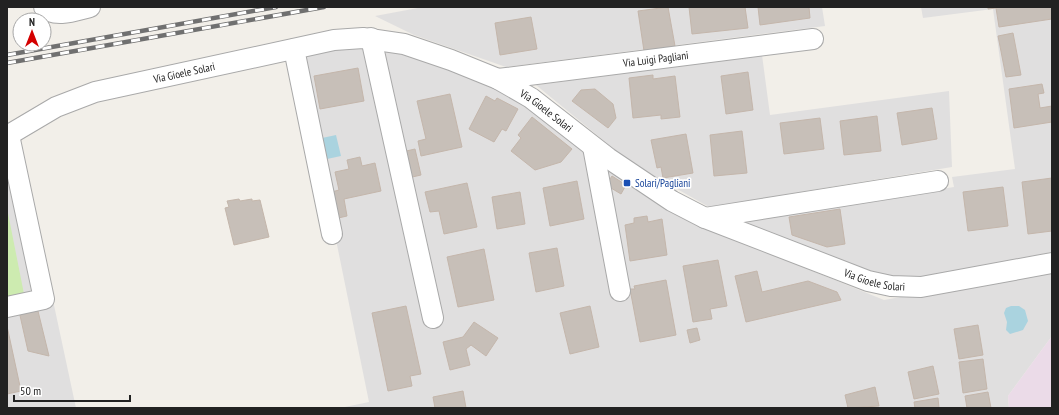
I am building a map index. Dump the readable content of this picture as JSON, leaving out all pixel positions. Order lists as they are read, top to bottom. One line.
{"streets":{"street":["Via Luigi Pagliani","Via Gioele Solari"]},"crossings":[["Via Luigi Pagliani","Via Gioele Solari"]],"places":{"transit":["Solari/Pagliani"]},"scale_bar":"50 m","north":"top"}
